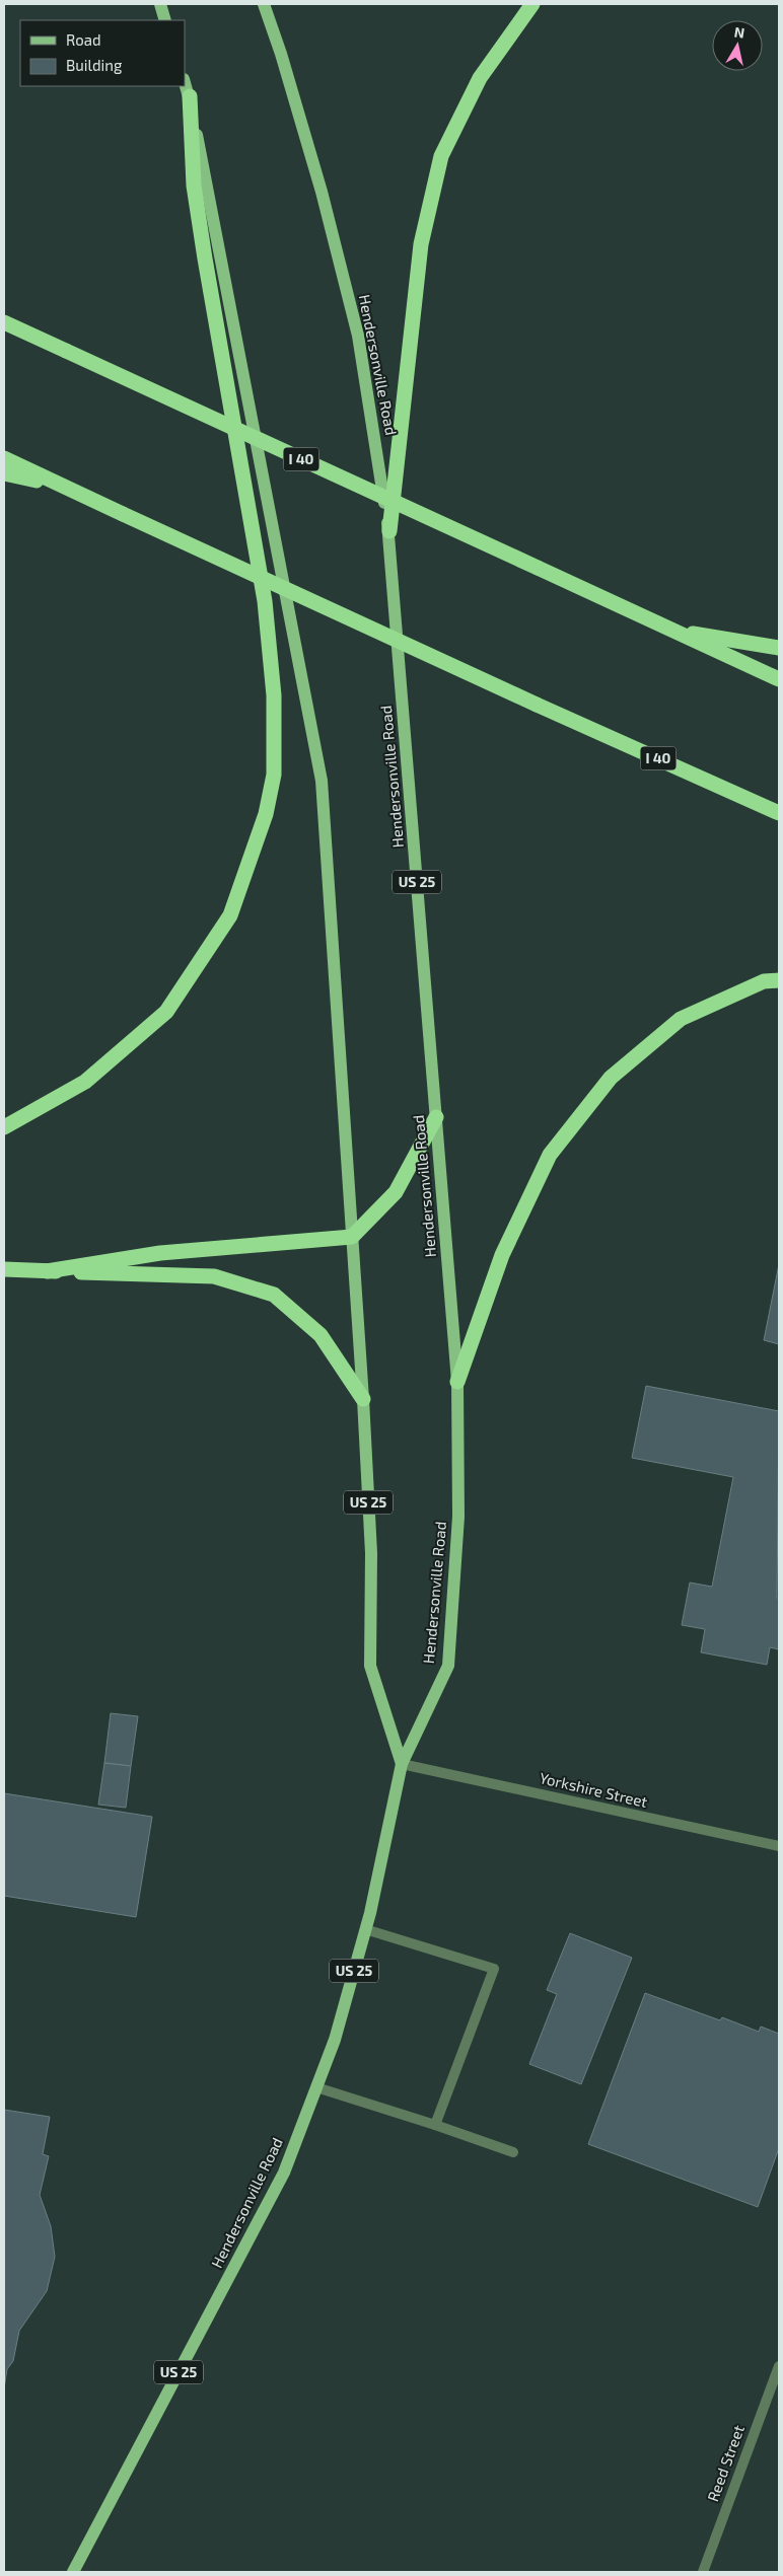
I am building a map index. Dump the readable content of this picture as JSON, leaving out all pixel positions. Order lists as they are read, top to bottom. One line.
{"streets":{"highway":["I 40"],"main road":["Hendersonville Road","US 25"],"street":["Yorkshire Street","Reed Street"]},"crossings":[["Hendersonville Road","US 25"],["Hendersonville Road","Yorkshire Street"],["US 25","Yorkshire Street"]],"legend":["Road","Building"],"north":"top"}
